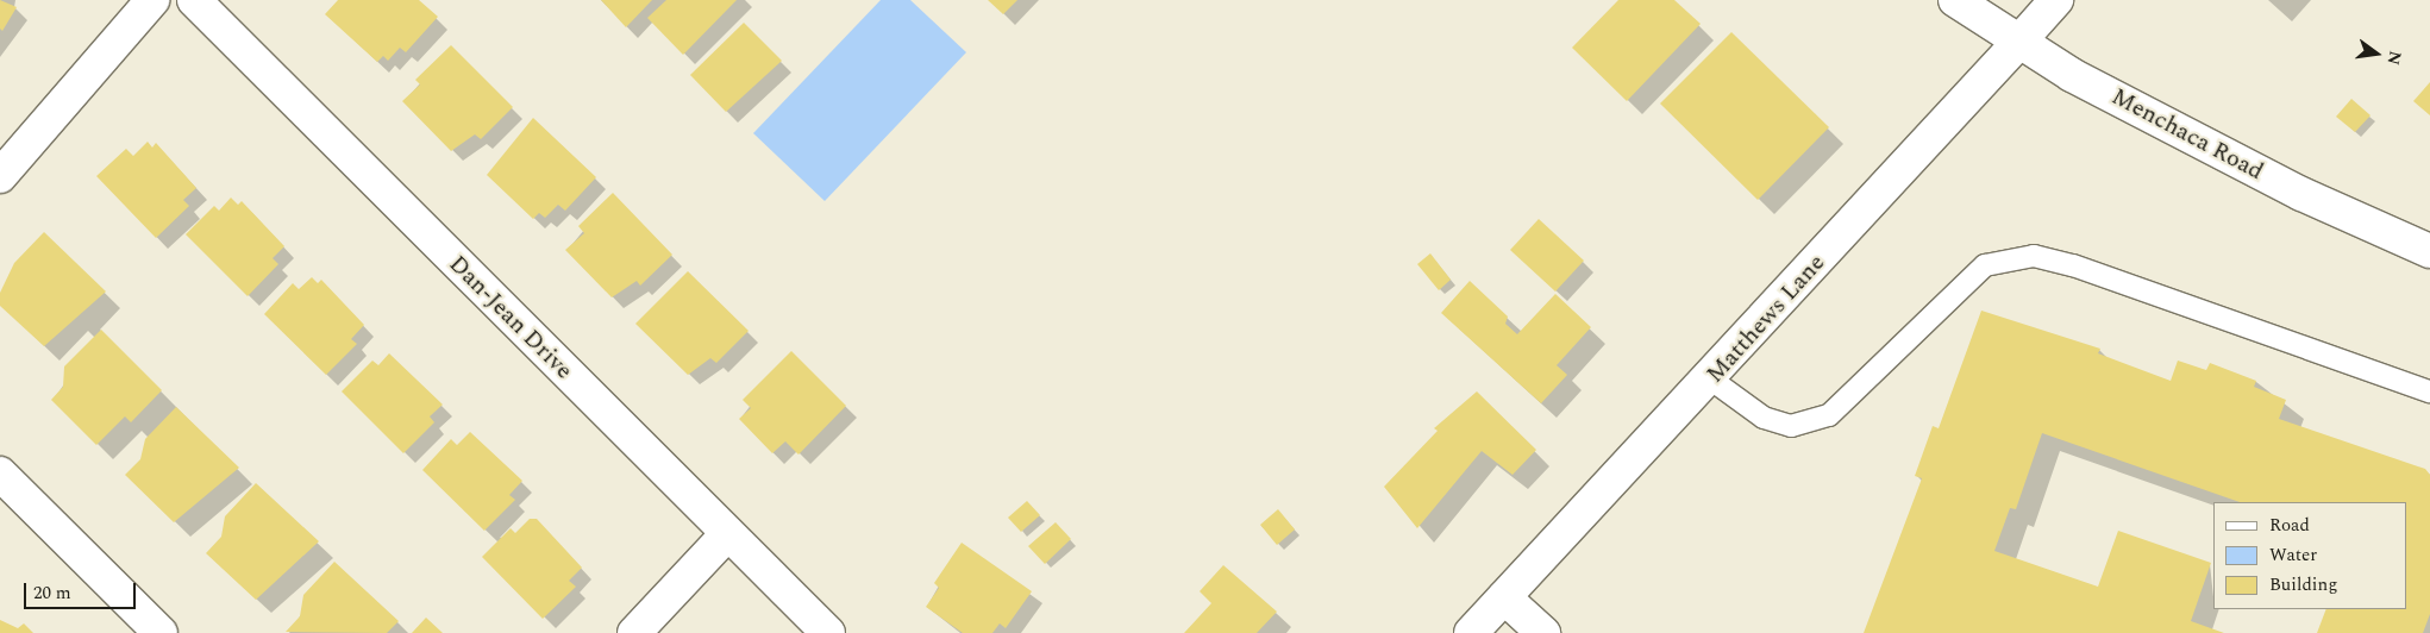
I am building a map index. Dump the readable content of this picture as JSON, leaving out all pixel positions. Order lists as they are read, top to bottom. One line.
{"streets":{"street":["Menchaca Road","Dan-Jean Drive","Matthews Lane"]},"crossings":[["Menchaca Road","Matthews Lane"]],"legend":["Road","Water","Building"],"scale_bar":"20 m","north":"right"}
